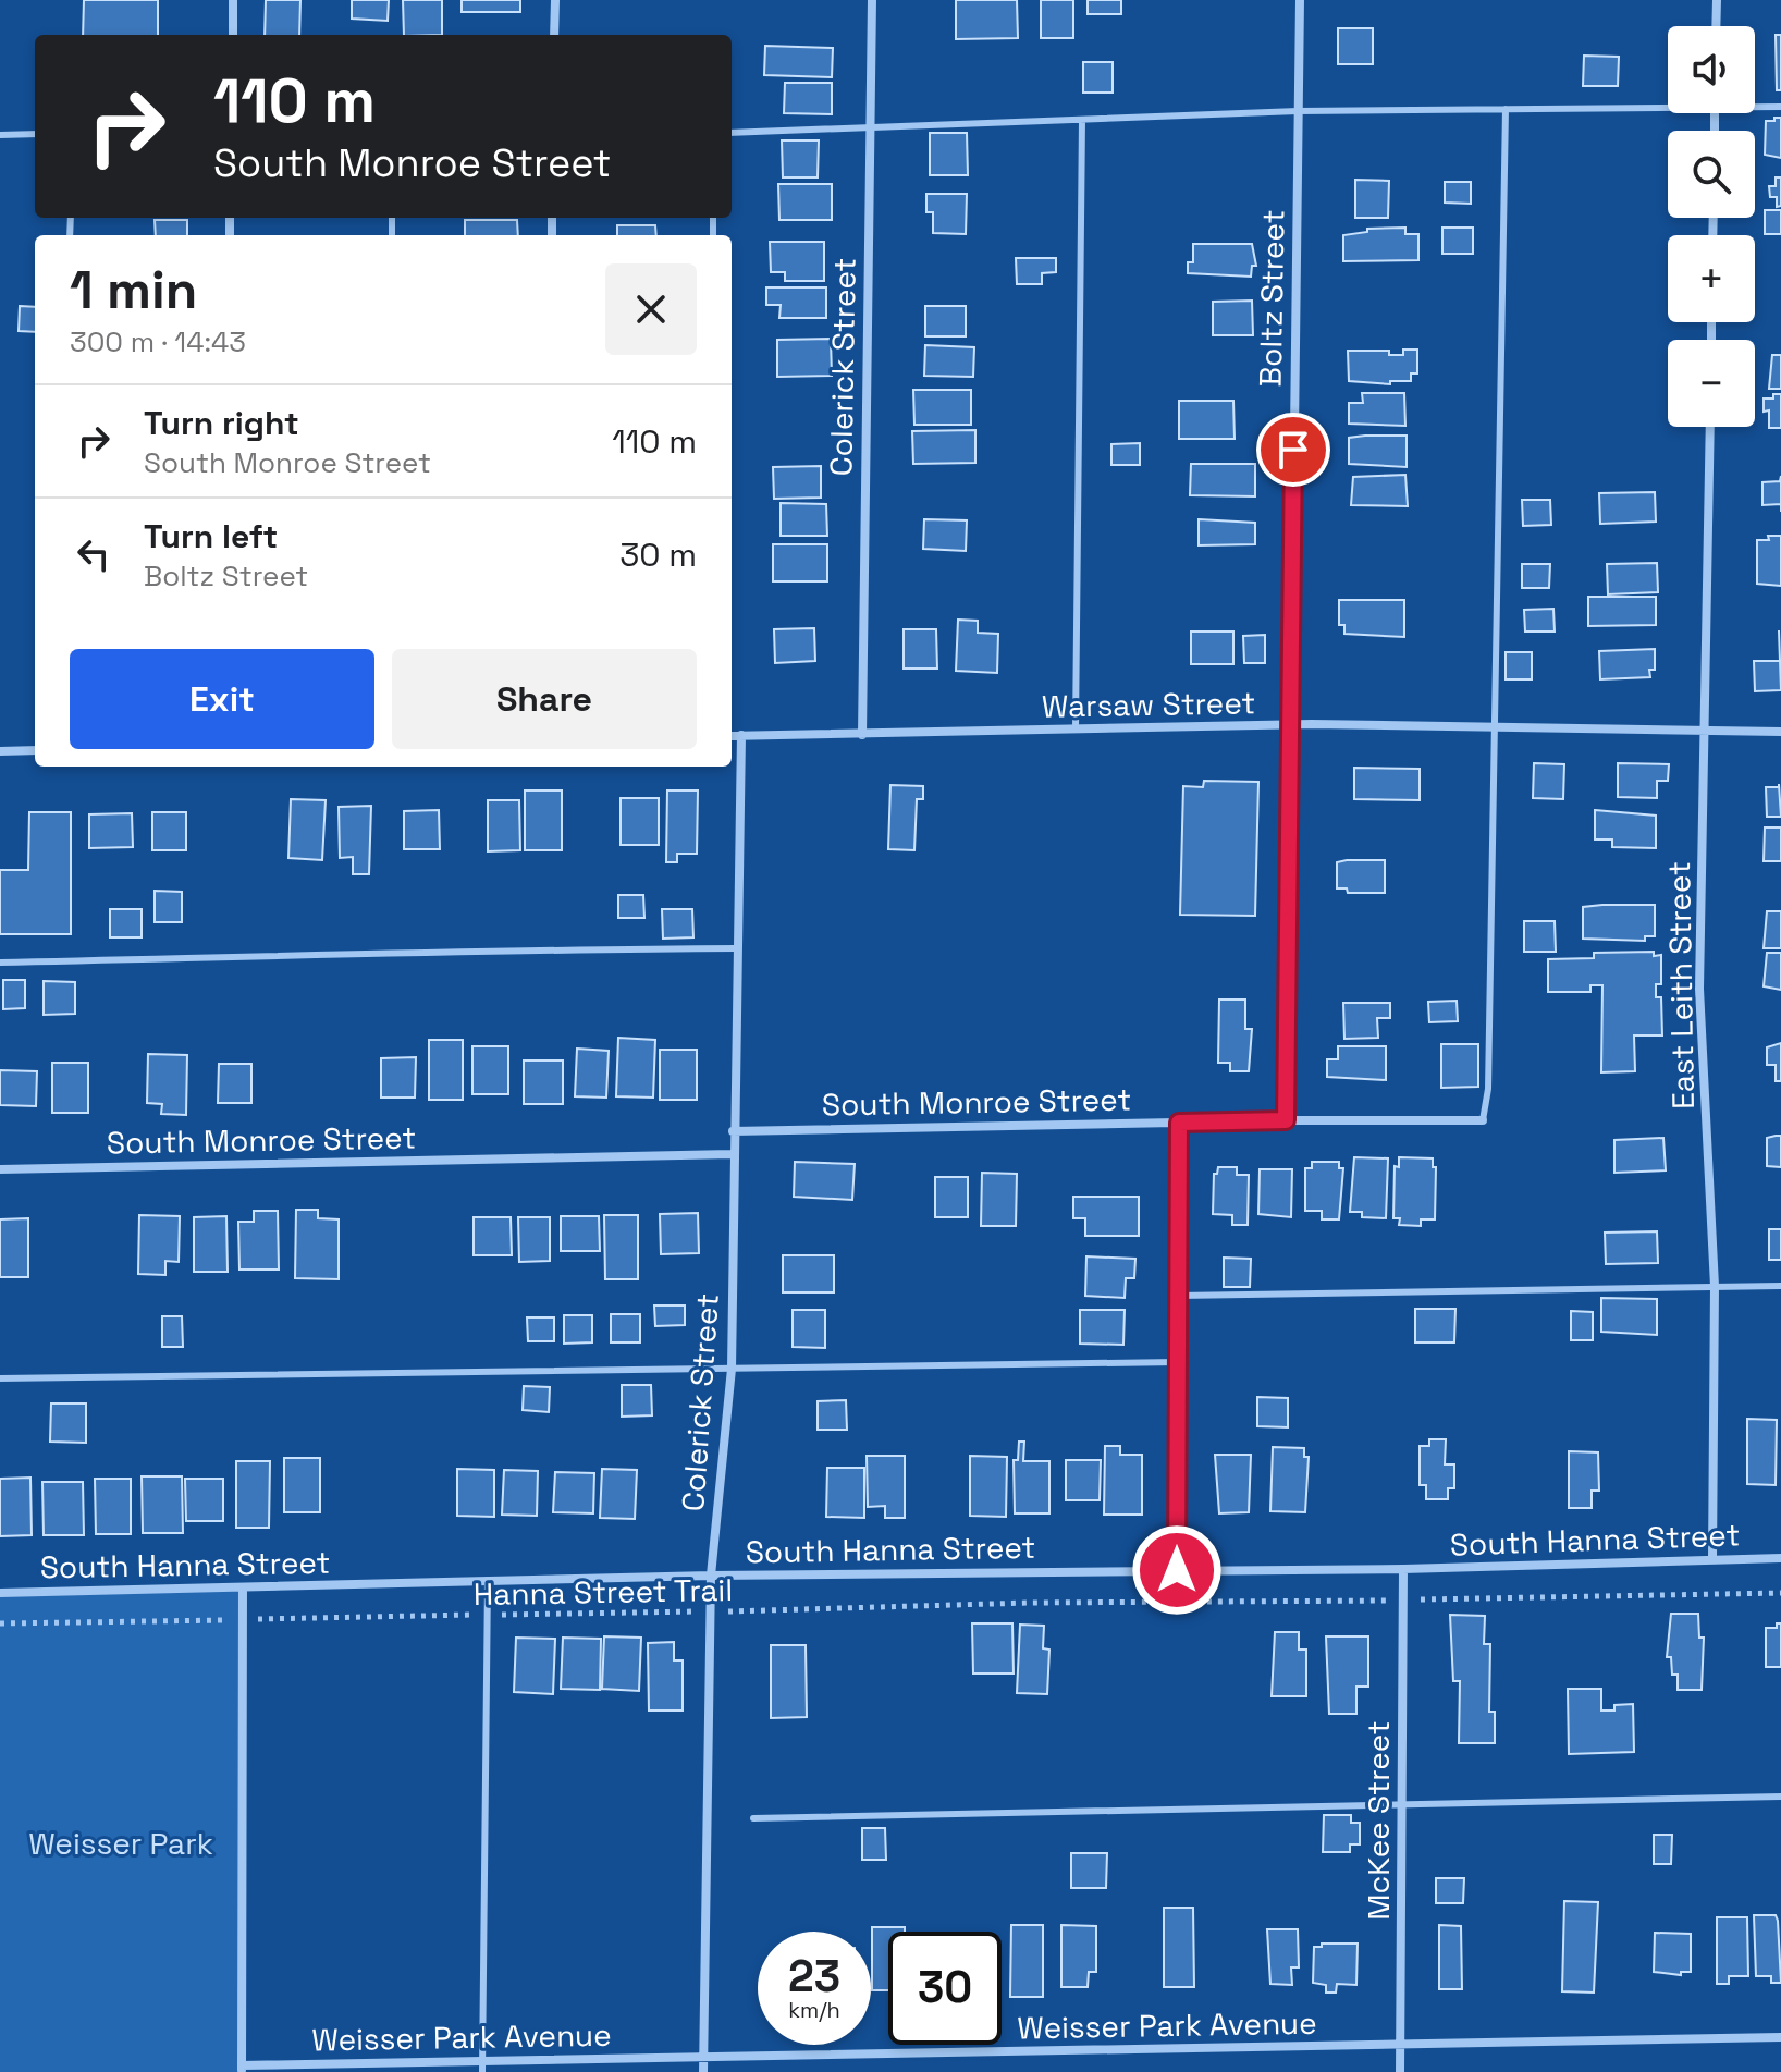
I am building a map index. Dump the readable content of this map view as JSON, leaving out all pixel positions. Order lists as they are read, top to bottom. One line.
{"streets":{"street":["Boltz Street","Colerick Street","Warsaw Street","East Leith Street","South Monroe Street","South Hanna Street","McKee Street","Weisser Park Avenue"],"path":["Hanna Street Trail"]},"crossings":[["Boltz Street","Warsaw Street"],["Boltz Street","South Monroe Street"],["Colerick Street","Warsaw Street"],["Colerick Street","South Monroe Street"],["Colerick Street","South Hanna Street"],["Colerick Street","Hanna Street Trail"],["Colerick Street","Weisser Park Avenue"],["Warsaw Street","East Leith Street"],["East Leith Street","South Hanna Street"],["South Hanna Street","McKee Street"],["Hanna Street Trail","McKee Street"],["McKee Street","Weisser Park Avenue"]],"parks":["Weisser Park"],"page":{"map_buttons":["+","−"],"turn":["110 m","South Monroe Street"],"heading":["1 min","300 m · 14:43"],"list":[{"name":"Turn right","note":"South Monroe Street","value":"110 m"},{"name":"Turn left","note":"Boltz Street","value":"30 m"}],"buttons":["Exit","Share"],"speed":"23 km/h","limit":"30"}}
